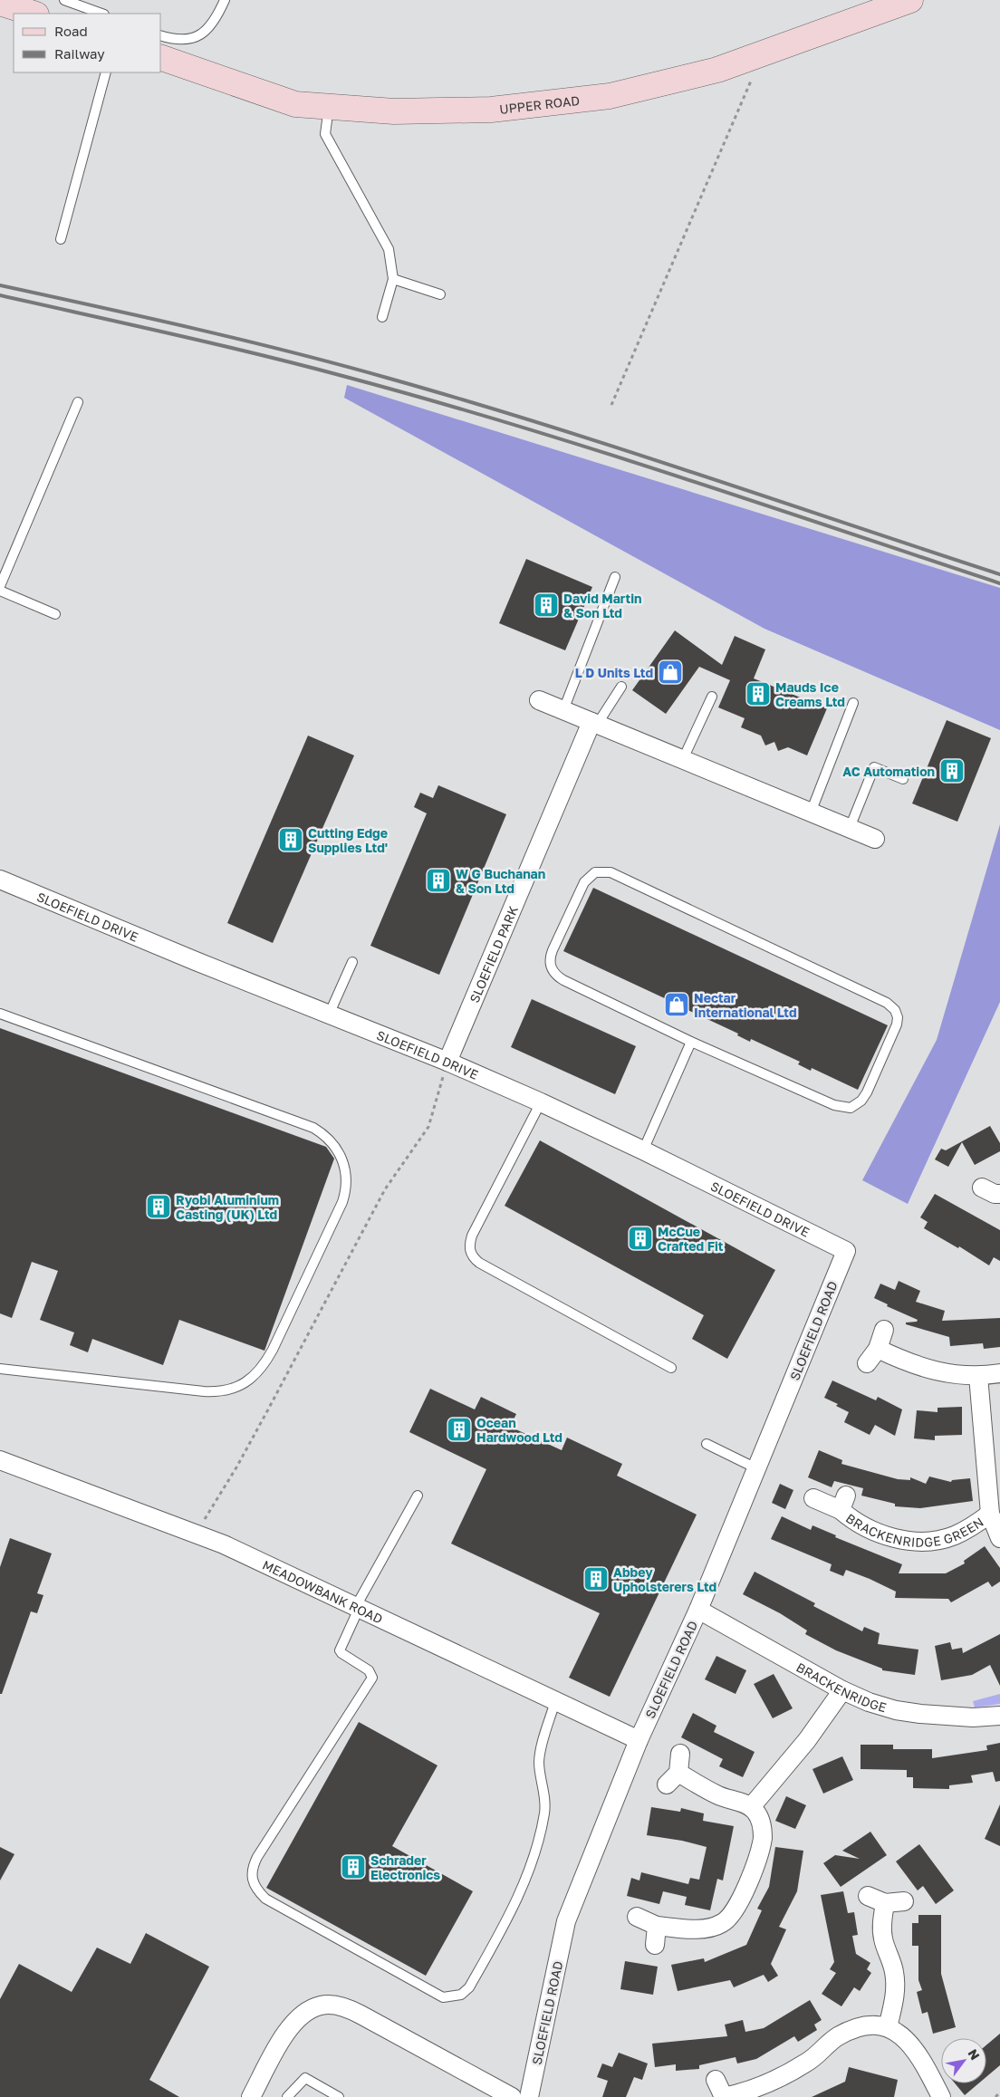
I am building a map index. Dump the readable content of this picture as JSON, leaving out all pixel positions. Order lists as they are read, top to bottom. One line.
{"streets":{"main road":["UPPER ROAD"],"street":["SLOEFIELD DRIVE","SLOEFIELD PARK","SLOEFIELD ROAD","BRACKENRIDGE GREEN","MEADOWBANK ROAD","BRACKENRIDGE"]},"crossings":[["SLOEFIELD DRIVE","SLOEFIELD PARK"],["SLOEFIELD DRIVE","SLOEFIELD ROAD"],["SLOEFIELD ROAD","MEADOWBANK ROAD"],["SLOEFIELD ROAD","BRACKENRIDGE"]],"places":{"building":["David Martin & Son Ltd","Mauds Ice Creams Ltd","AC Automation","Cutting Edge Supplies Ltd'","W G Buchanan & Son Ltd","Ryobi Aluminium Casting (UK) Ltd","McCue Crafted Fit","Ocean Hardwood Ltd","Abbey Upholsterers Ltd","Schrader Electronics"],"shop":["L D Units Ltd","Nectar International Ltd"]},"legend":["Road","Railway"],"north":"top right"}
